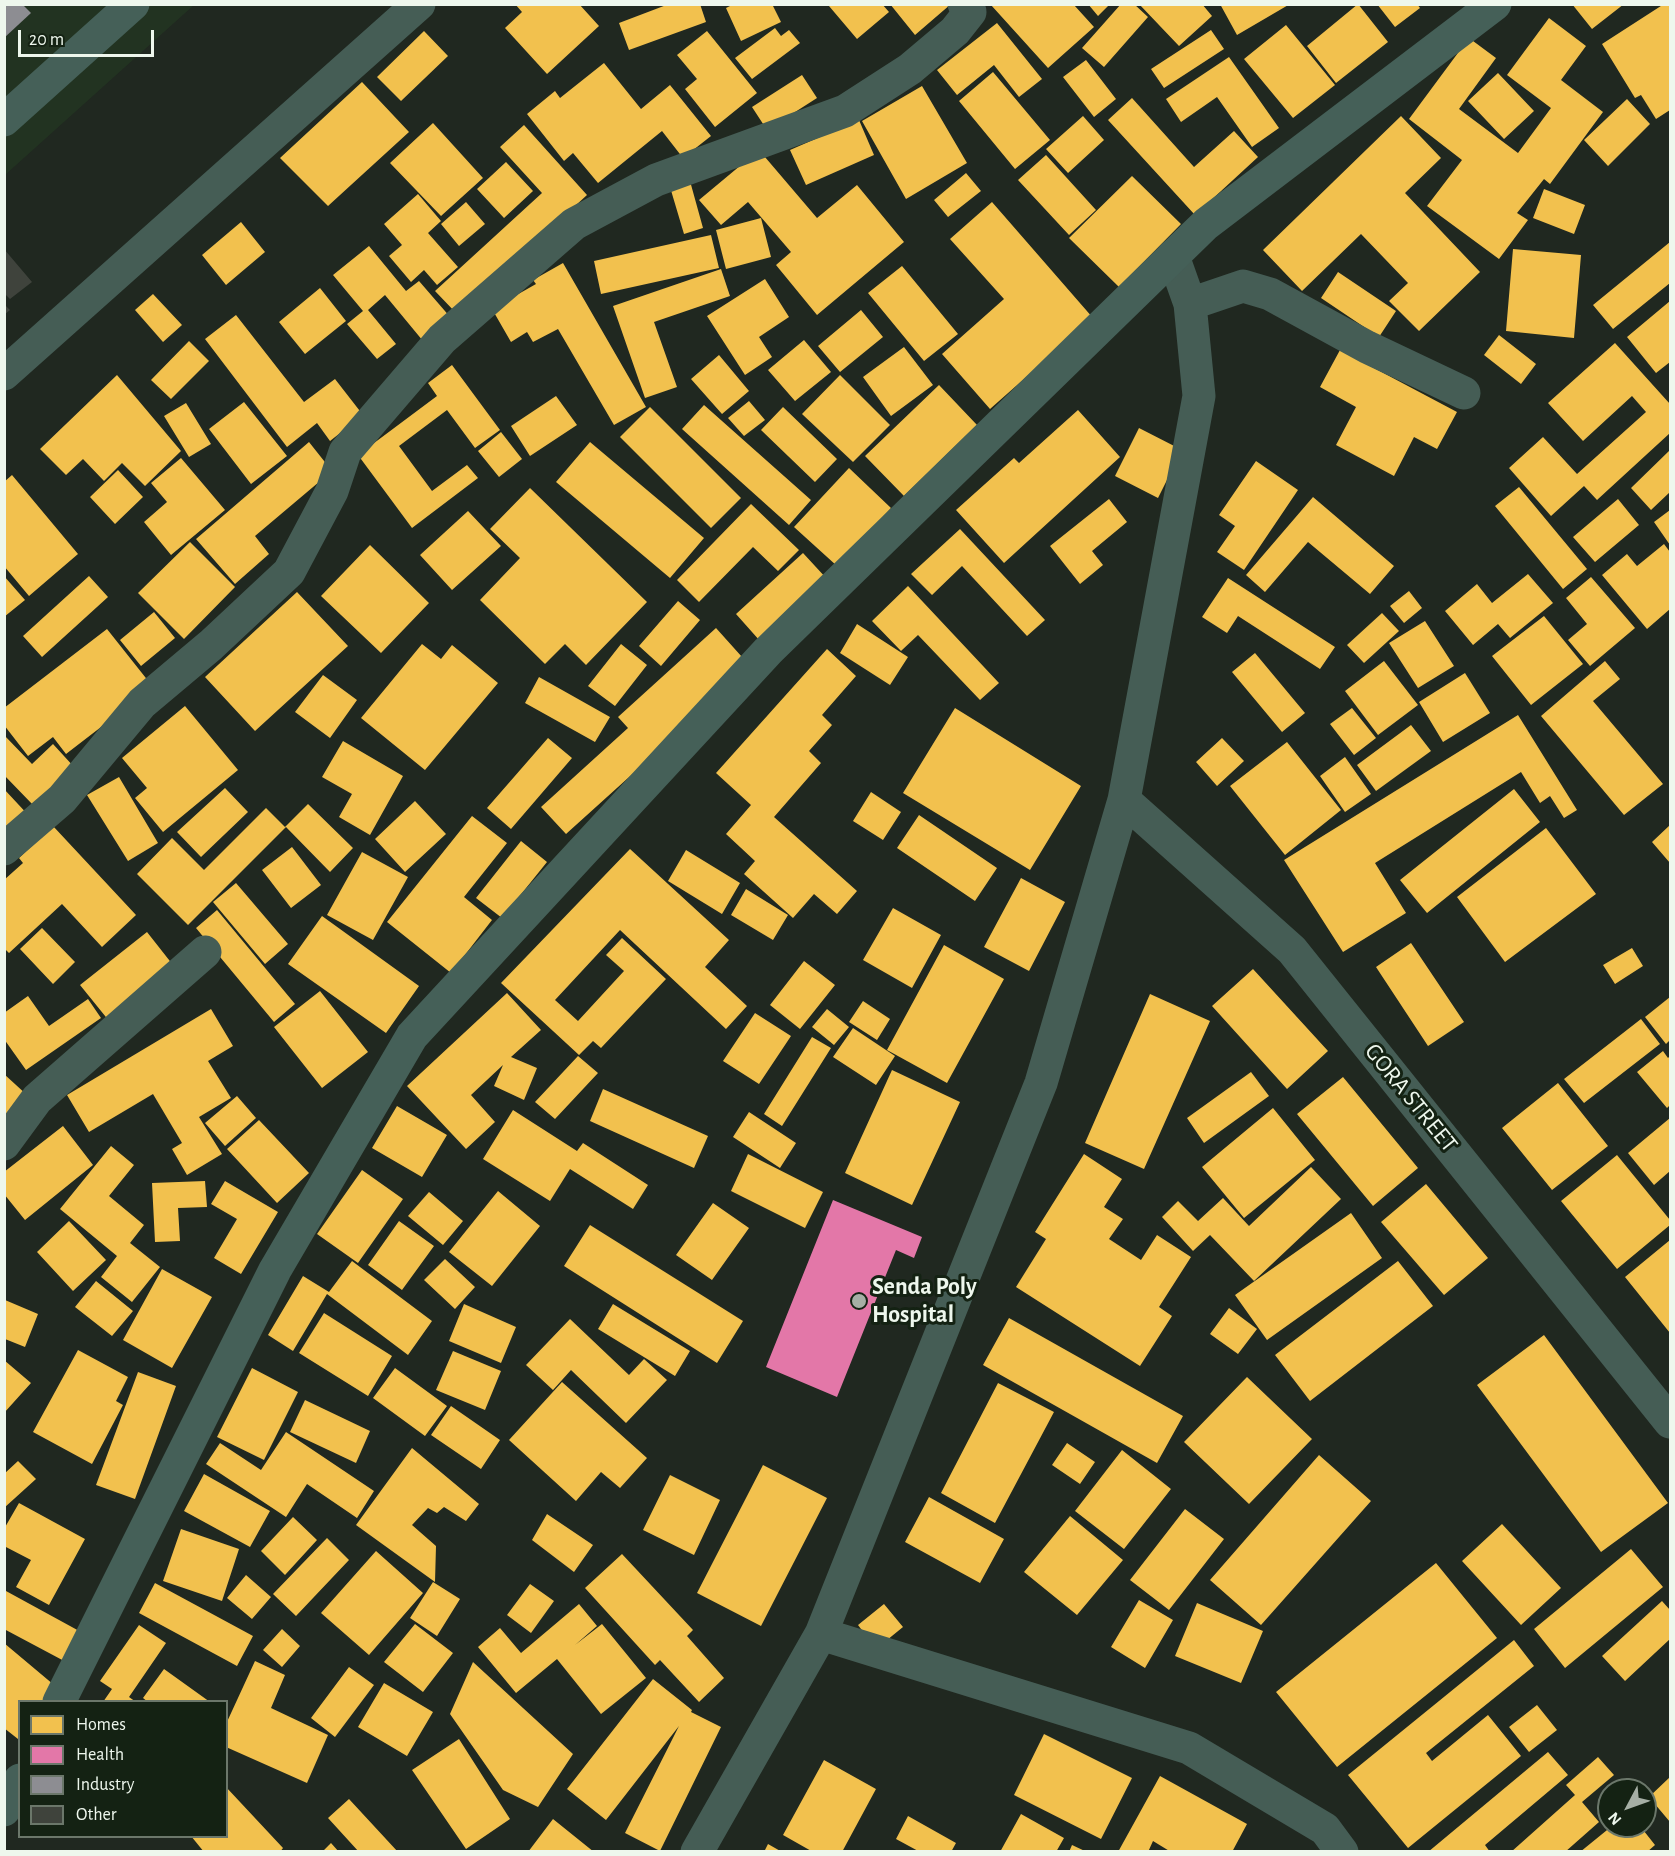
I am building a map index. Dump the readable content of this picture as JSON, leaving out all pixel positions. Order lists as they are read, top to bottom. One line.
{"streets":{"street":["GORA STREET"]},"places":["Senda Poly Hospital"],"legend":["Homes","Health","Industry","Other"],"scale_bar":"20 m","north":"bottom left"}
